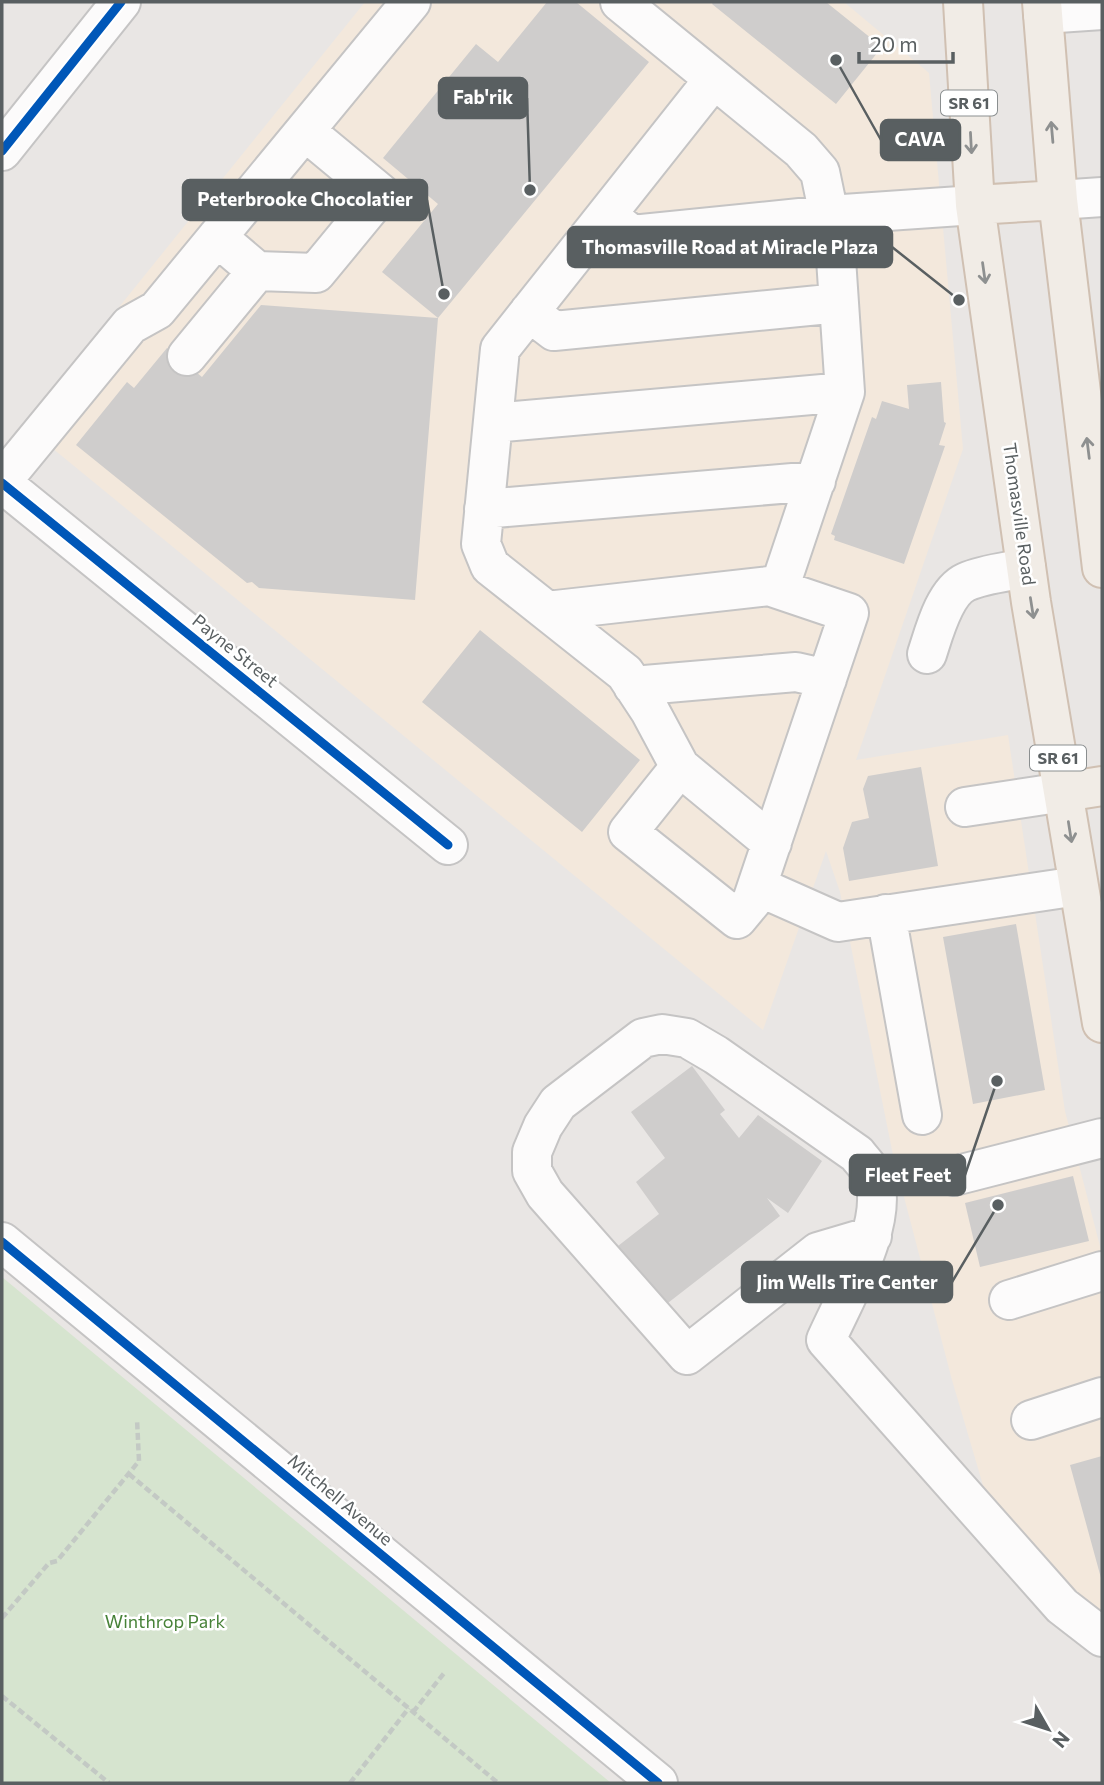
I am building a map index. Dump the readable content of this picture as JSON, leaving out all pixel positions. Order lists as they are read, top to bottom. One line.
{"streets":{"main road":["SR 61","Thomasville Road"],"street":["Payne Street","Mitchell Avenue"]},"parks":["Winthrop Park"],"places":["CAVA","Fab'rik","Peterbrooke Chocolatier","Thomasville Road at Miracle Plaza","Fleet Feet","Jim Wells Tire Center"],"scale_bar":"20 m","north":"bottom right"}
